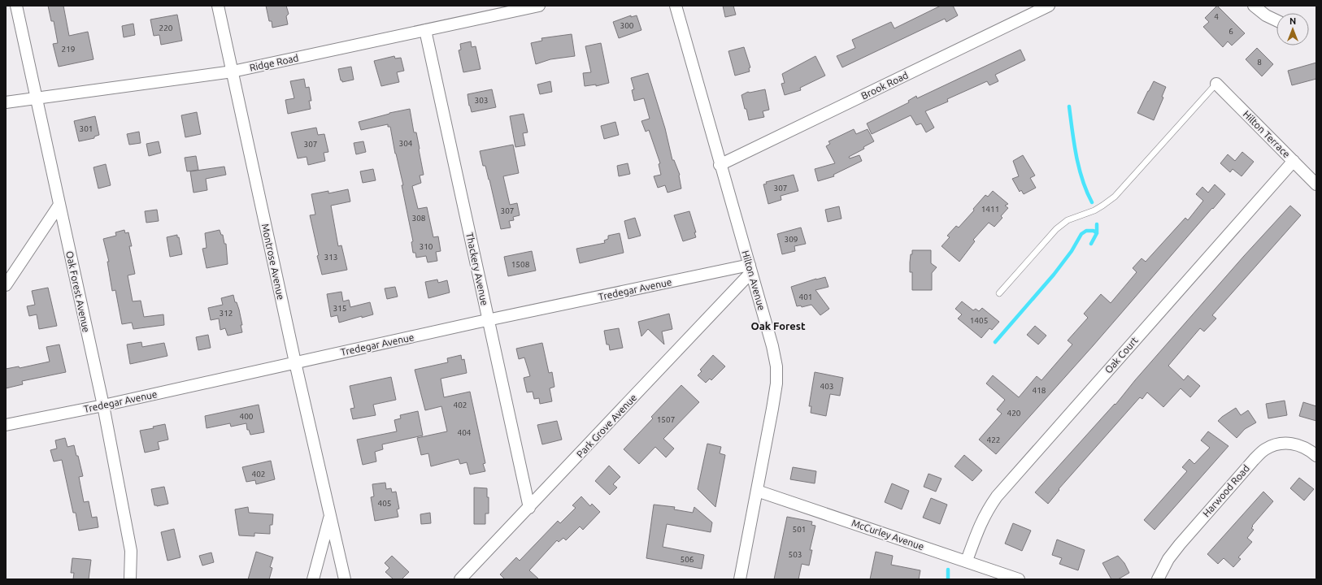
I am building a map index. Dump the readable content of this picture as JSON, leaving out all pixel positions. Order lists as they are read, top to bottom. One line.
{"streets":{"street":["Ridge Road","Brook Road","Hilton Terrace","Montrose Avenue","Thackery Avenue","Hilton Avenue","Tredegar Avenue","Oak Forest Avenue","Oak Court","Park Grove Avenue","Harwood Road","McCurley Avenue"]},"crossings":[["Ridge Road","Montrose Avenue"],["Ridge Road","Thackery Avenue"],["Ridge Road","Oak Forest Avenue"],["Brook Road","Hilton Avenue"],["Hilton Terrace","Oak Court"],["Montrose Avenue","Tredegar Avenue"],["Thackery Avenue","Tredegar Avenue"],["Thackery Avenue","Park Grove Avenue"],["Hilton Avenue","Tredegar Avenue"],["Hilton Avenue","Park Grove Avenue"],["Hilton Avenue","McCurley Avenue"],["Tredegar Avenue","Oak Forest Avenue"],["Tredegar Avenue","Park Grove Avenue"],["Oak Court","McCurley Avenue"]],"districts":["Oak Forest"],"house_numbers":["4","300","220","6","219","8","303","301","304","307","307","1411","307","308","309","310","313","1508","401","315","312","1405","403","418","402","420","400","1507","404","422","402","405","501","503","506"],"north":"top"}
